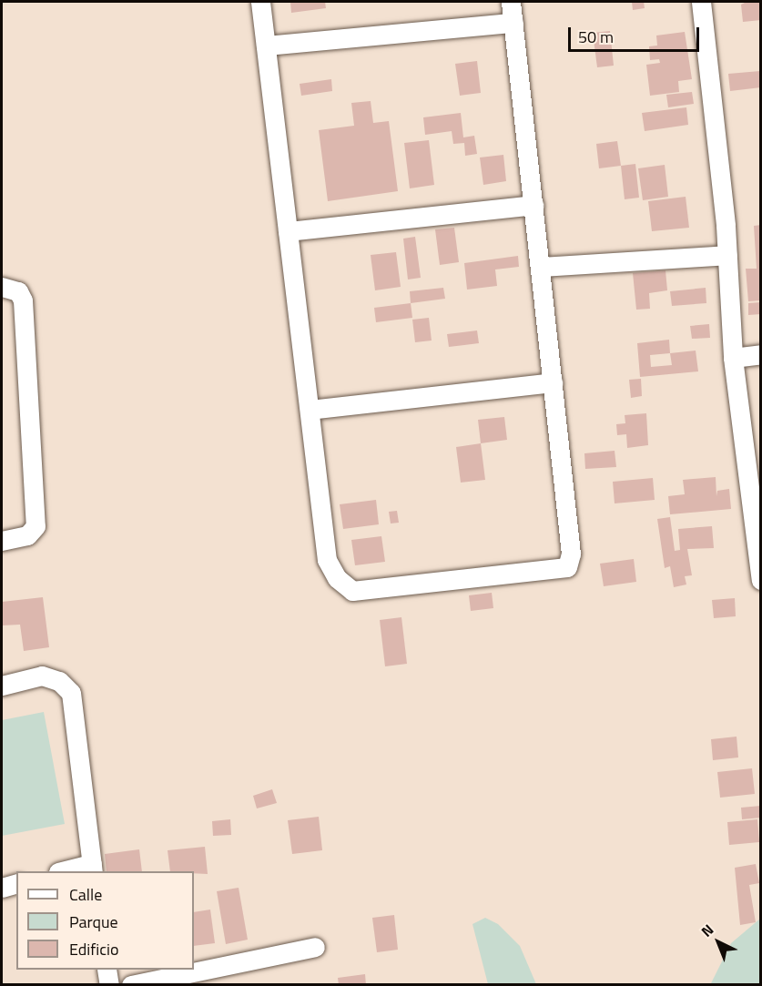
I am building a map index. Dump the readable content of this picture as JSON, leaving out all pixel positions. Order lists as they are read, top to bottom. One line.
{"legend":["Calle","Parque","Edificio"],"scale_bar":"50 m","north":"top left"}
